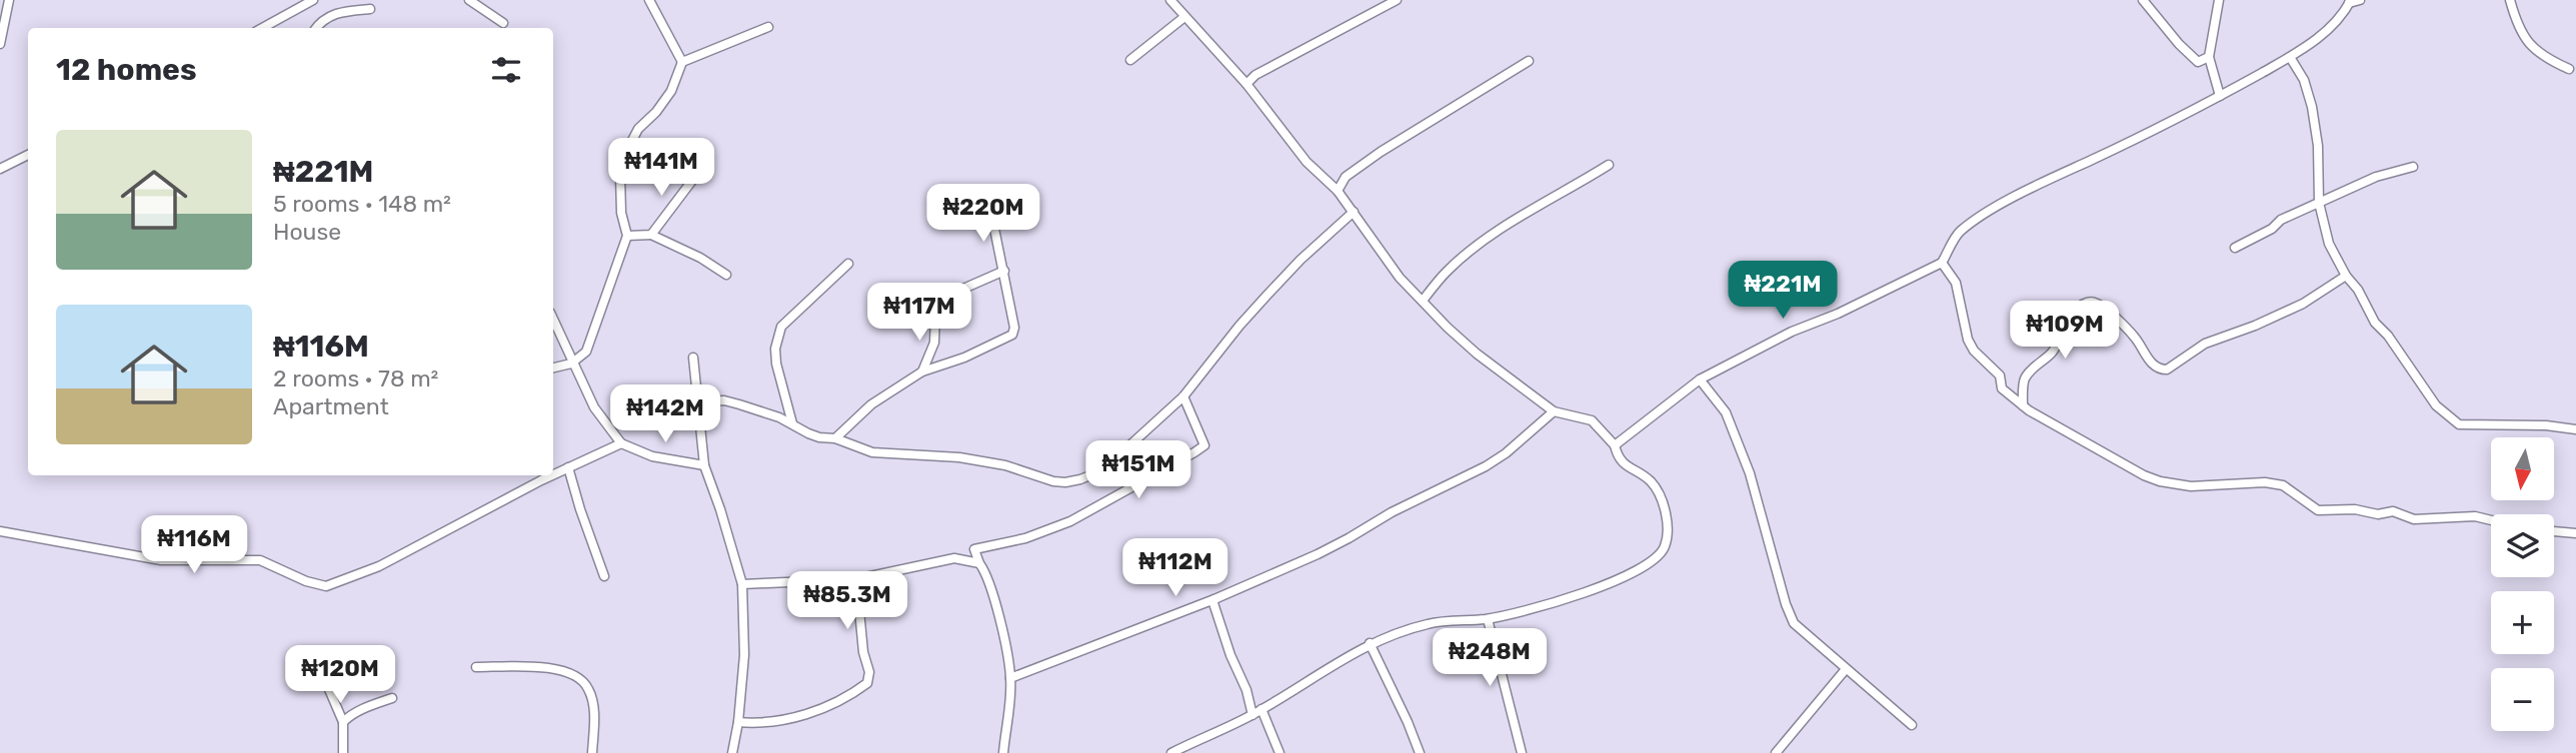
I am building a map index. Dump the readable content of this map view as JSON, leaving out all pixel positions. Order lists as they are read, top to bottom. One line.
{"north":"bottom","page":{"heading":"12 homes","list":[{"name":"₦221M","note":"5 rooms · 148 m² · House"},{"name":"₦116M","note":"2 rooms · 78 m² · Apartment"}],"price":["₦141M","₦220M","₦221M","₦117M","₦109M","₦142M","₦151M","₦116M","₦112M","₦85.3M","₦248M","₦120M"],"map_buttons":["+","−"]}}
